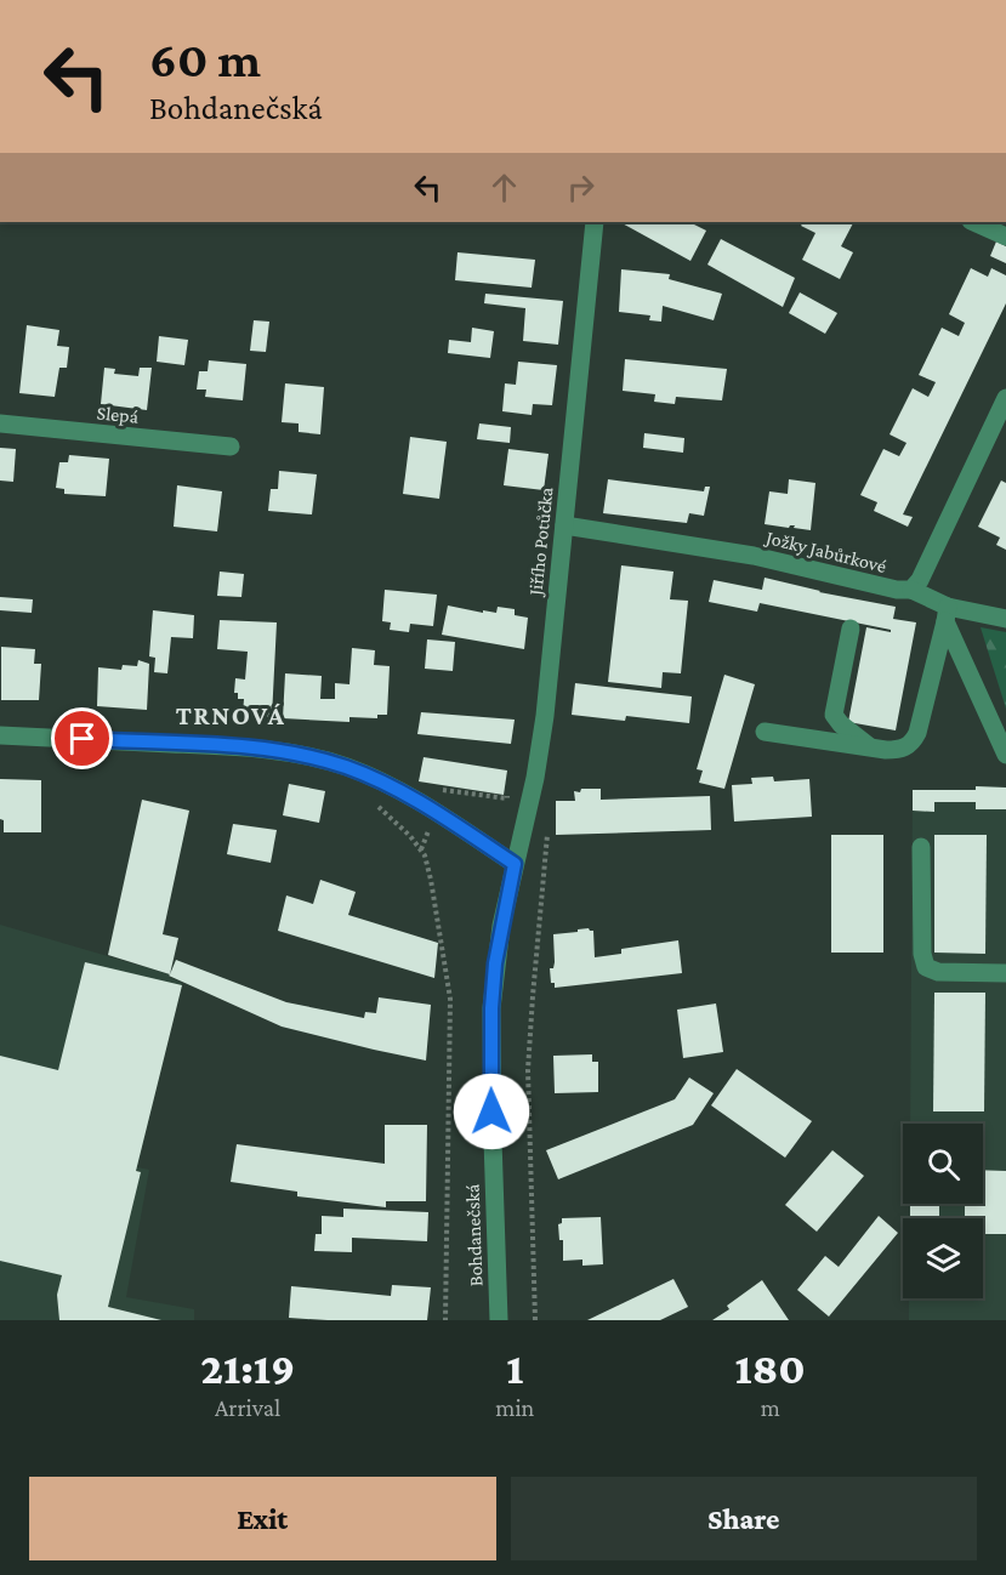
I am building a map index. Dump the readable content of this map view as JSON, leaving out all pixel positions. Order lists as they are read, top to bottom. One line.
{"streets":{"street":["Slepá","Jiřího Potůčka","Jožky Jabůrkové","Bohdanečská"]},"crossings":[["Jiřího Potůčka","Jožky Jabůrkové"],["Jiřího Potůčka","Bohdanečská"]],"districts":["TRNOVÁ"],"page":{"turn":["60 m","Bohdanečská"],"eta":["21:19","Arrival","1","min","180","m"],"buttons":["Exit","Share"]}}
